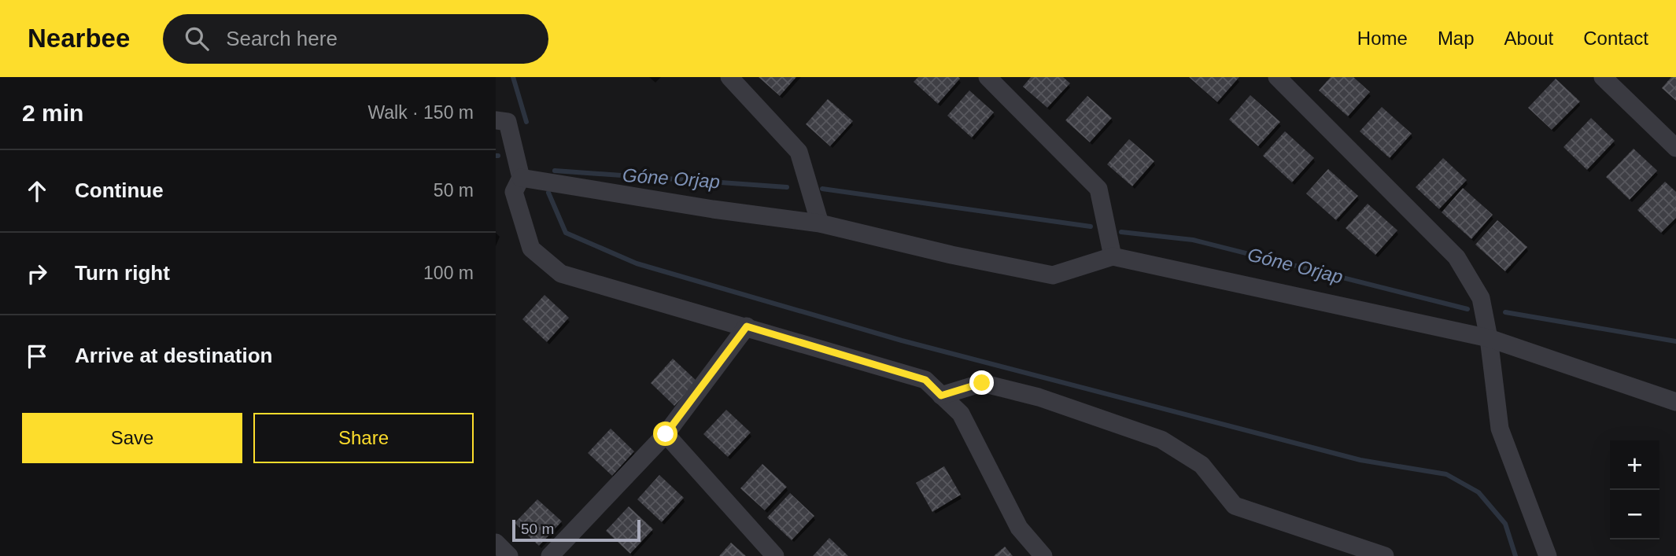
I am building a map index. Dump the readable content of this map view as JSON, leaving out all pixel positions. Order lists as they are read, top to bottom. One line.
{"water":["Góne Orjap"],"scale_bar":"50 m","page":{"header":"Nearbee","search":"Search here","nav":["Home","Map","About","Contact"],"heading":["2 min","Walk · 150 m"],"list":[["Continue","50 m"],["Turn right","100 m"],"Arrive at destination"],"buttons":["Save","Share"],"map_buttons":["+","−"],"scale":"50 m"}}
